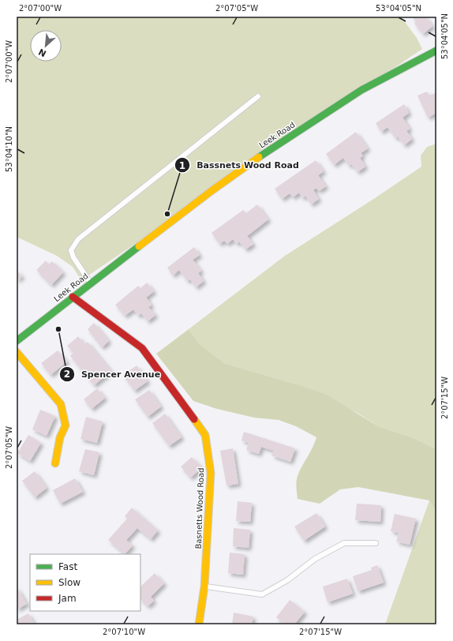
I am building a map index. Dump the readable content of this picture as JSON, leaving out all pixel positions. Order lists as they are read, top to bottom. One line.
{"streets":{"main road":["Leek Road","Basnetts Wood Road"]},"crossings":[["Leek Road","Basnetts Wood Road"]],"places":["Bassnets Wood Road","Spencer Avenue"],"legend":["Fast","Slow","Jam"],"north":"bottom left","coordinates":["2°07'00\"W","2°07'05\"W","53°04'05\"N","53°04'10\"N","2°07'15\"W","2°07'10\"W"]}
